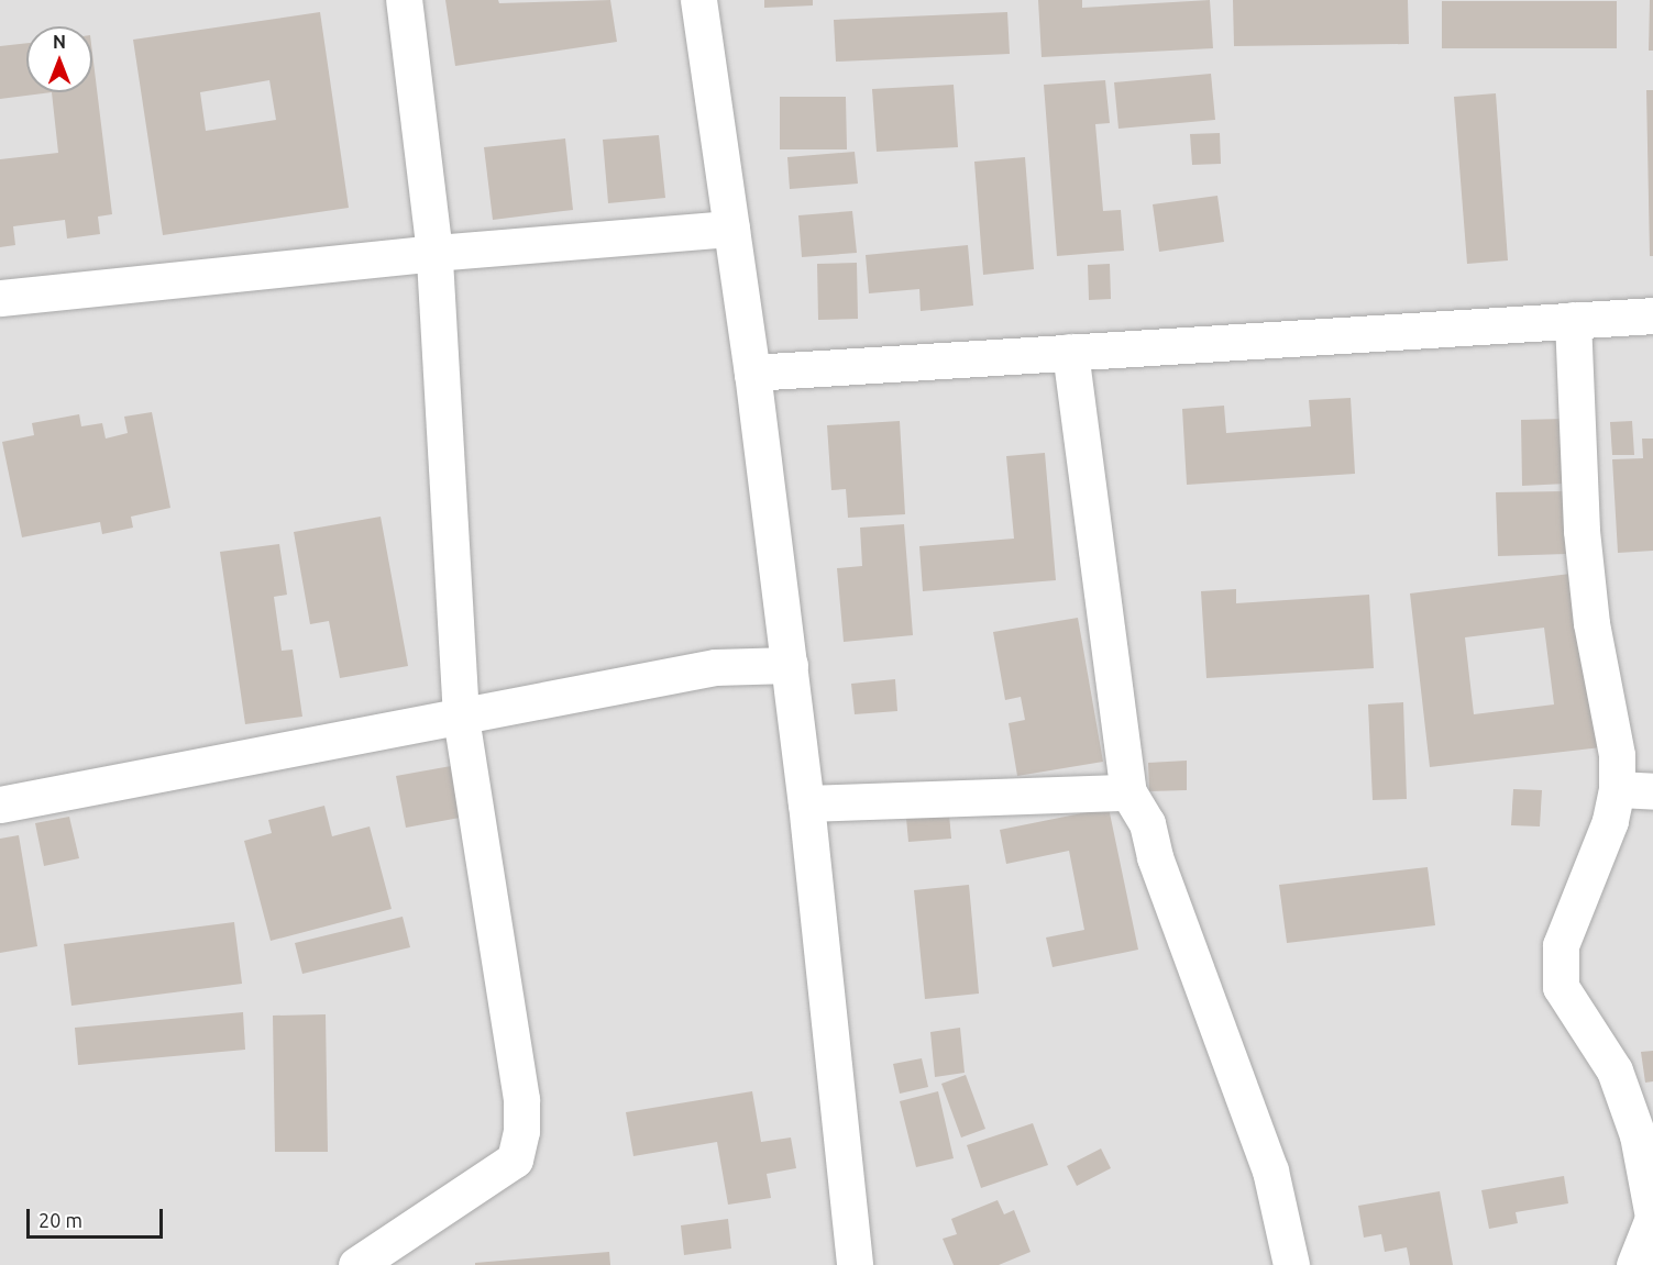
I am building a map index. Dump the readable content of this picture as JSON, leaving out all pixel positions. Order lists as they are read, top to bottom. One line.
{"scale_bar":"20 m","north":"top"}
